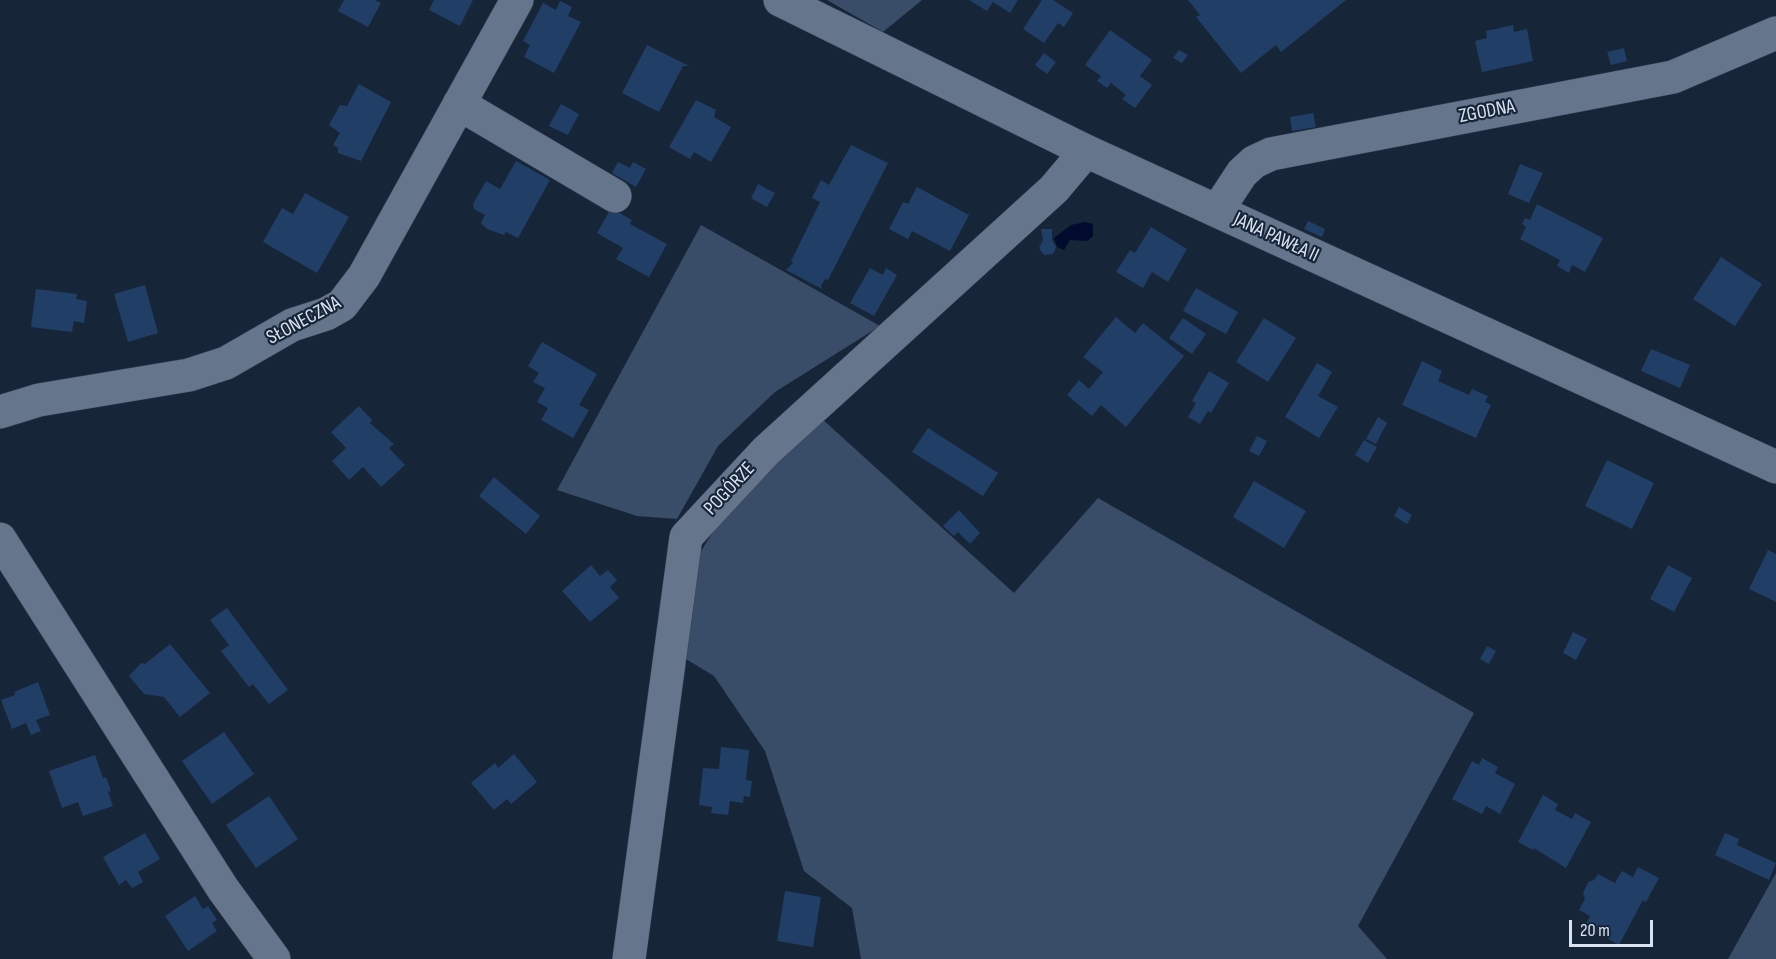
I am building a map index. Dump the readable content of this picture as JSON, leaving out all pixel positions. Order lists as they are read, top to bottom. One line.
{"streets":{"street":["ZGODNA","JANA PAWŁA II","SŁONECZNA","POGÓRZE"]},"crossings":[["ZGODNA","JANA PAWŁA II"],["JANA PAWŁA II","POGÓRZE"]],"scale_bar":"20 m"}
